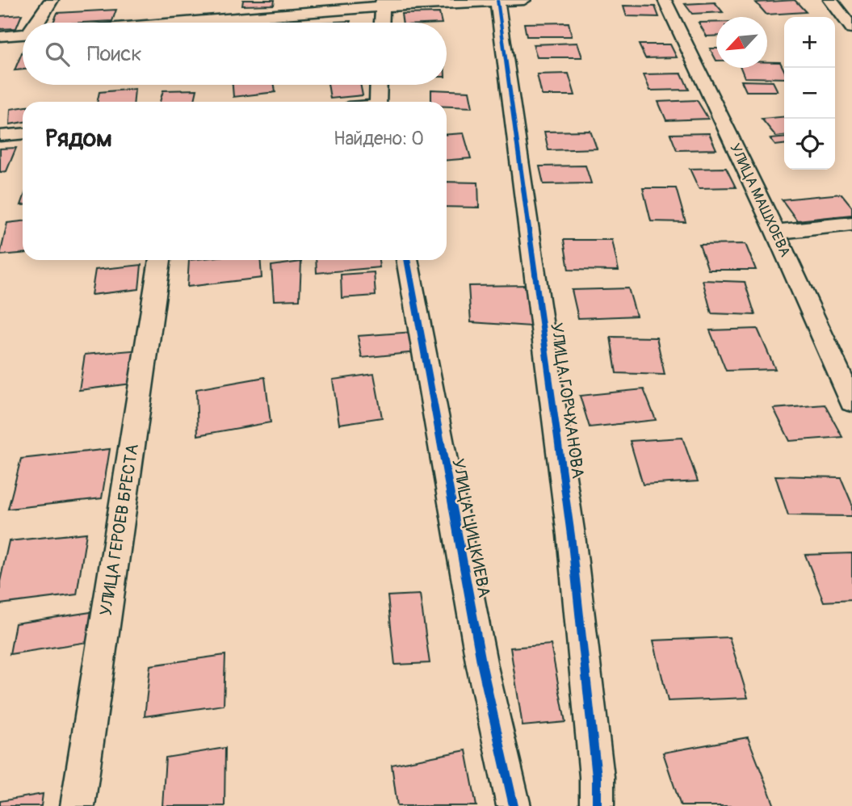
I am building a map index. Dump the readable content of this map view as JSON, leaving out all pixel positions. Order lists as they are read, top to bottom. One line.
{"streets":{"street":["УЛИЦА МАШХОЕВА","УЛИЦА ГОРЧХАНОВА","УЛИЦА ЦИЦКИЕВА","УЛИЦА ГЕРОЕВ БРЕСТА"]},"north":"bottom left","page":{"map_buttons":["+","−"],"search":"Поиск","heading":["Рядом","Найдено: 0"]}}
